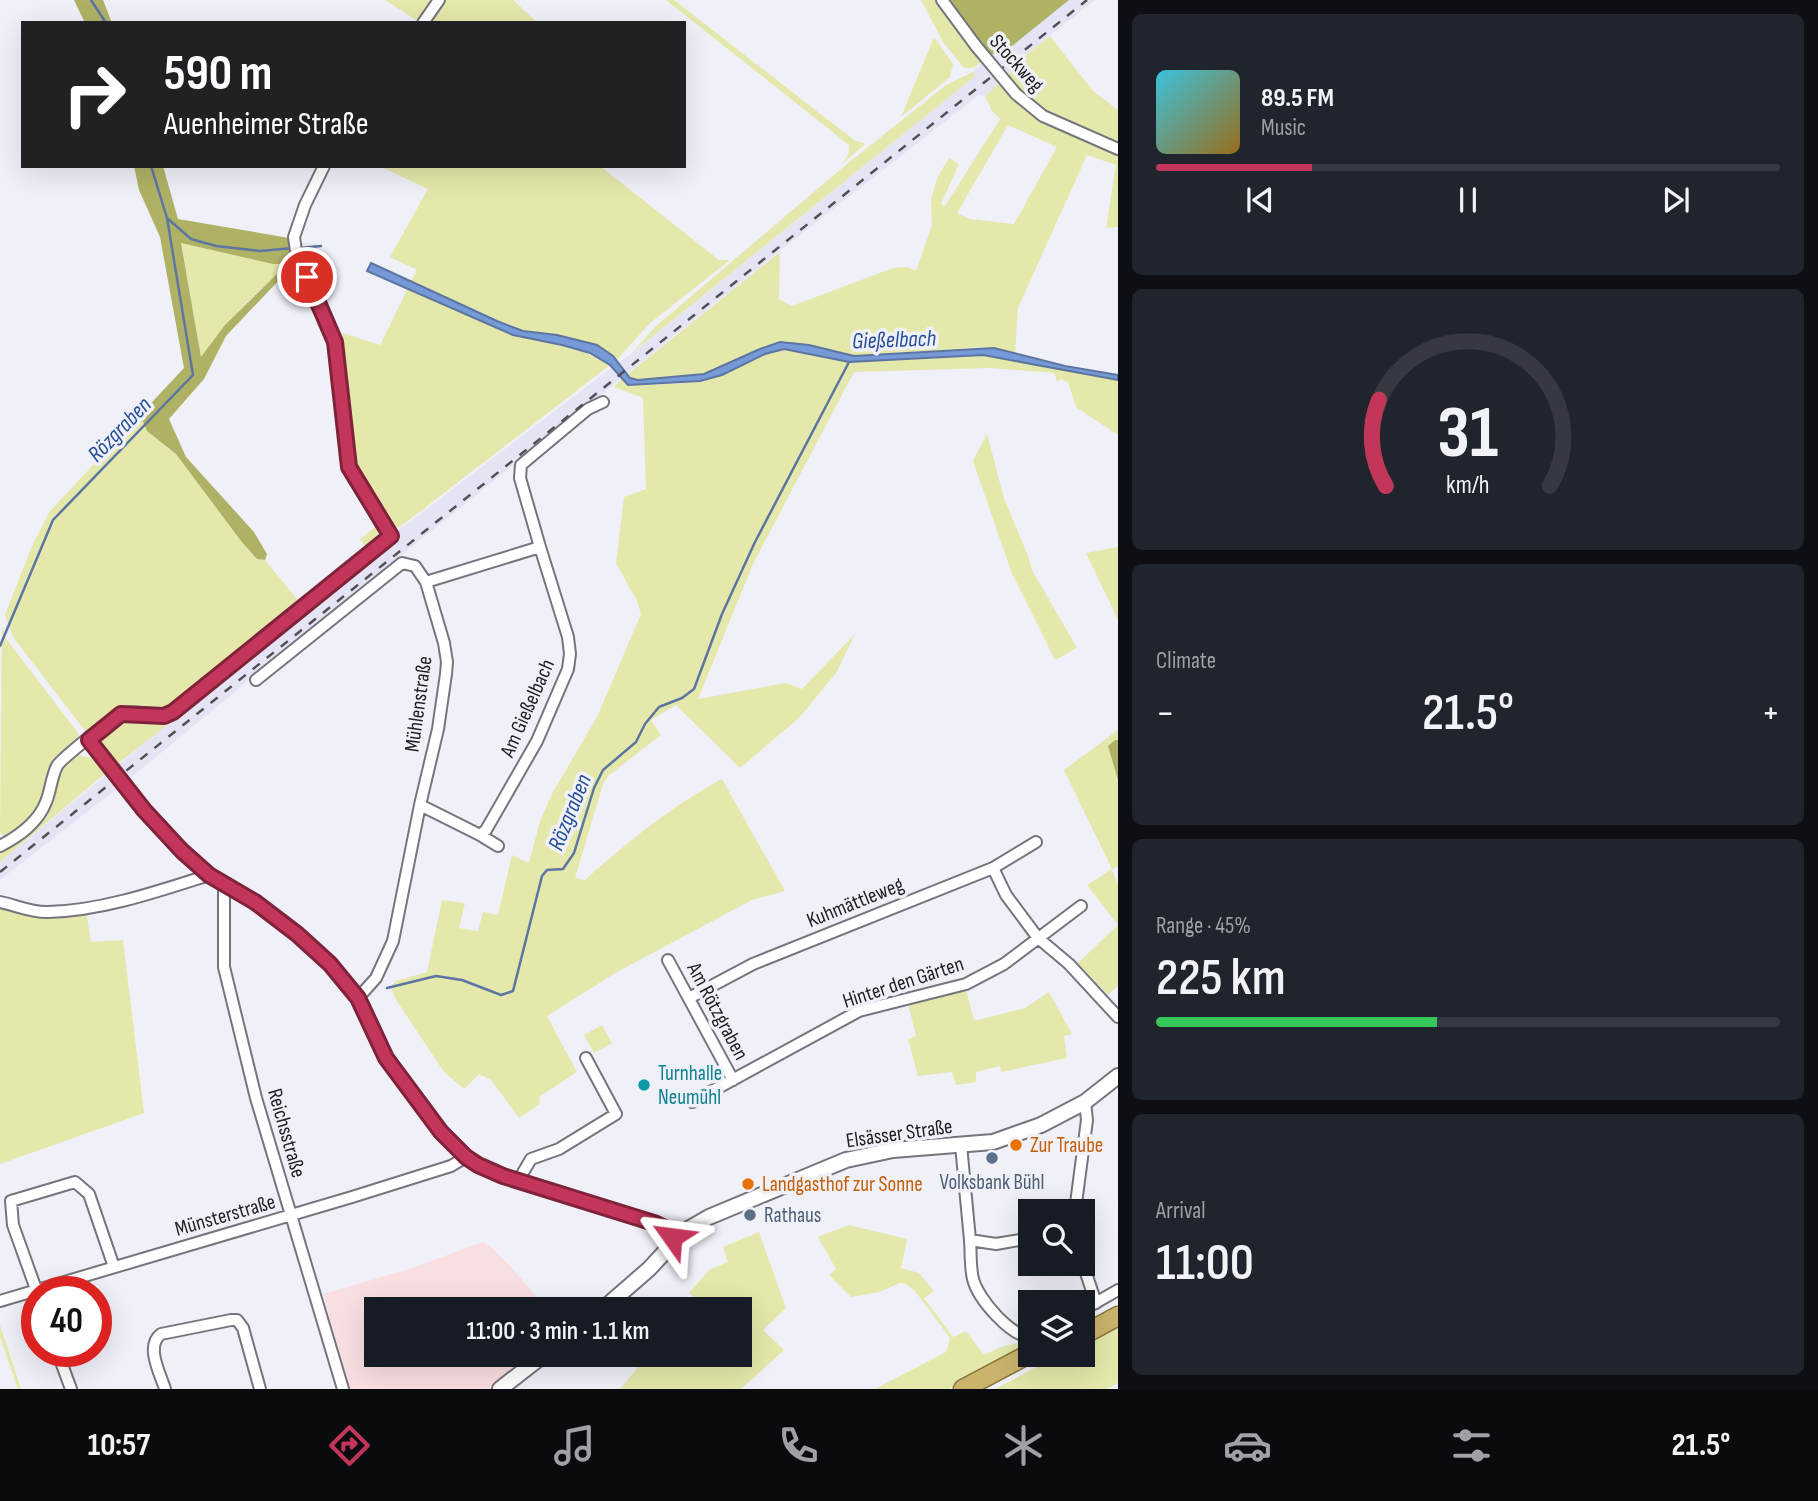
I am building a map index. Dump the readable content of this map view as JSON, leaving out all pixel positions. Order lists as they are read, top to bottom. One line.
{"streets":{"street":["Stockweg","Mühlenstraße","Am Gießelbach","Kuhmättleweg","Hinter den Gärten","Am Rötzgraben","Reichsstraße","Elsässer Straße","Münsterstraße"]},"crossings":[["Kuhmättleweg","Am Rötzgraben"],["Hinter den Gärten","Am Rötzgraben"],["Reichsstraße","Münsterstraße"]],"water":["Gießelbach","Rözgraben"],"places":["Turnhalle Neumühl","Zur Traube","Volksbank Bühl","Landgasthof zur Sonne","Rathaus"],"page":{"turn":["590 m","Auenheimer Straße"],"song":["89.5 FM","Music"],"tile":["Climate",["Range · 45%","225 km"],["Arrival","11:00"]],"heat":["−","21.5°","+"],"limit":"40","trip":"11:00 · 3 min · 1.1 km","tabs":["10:57","21.5°"],"gauge":["31","km/h"]}}
